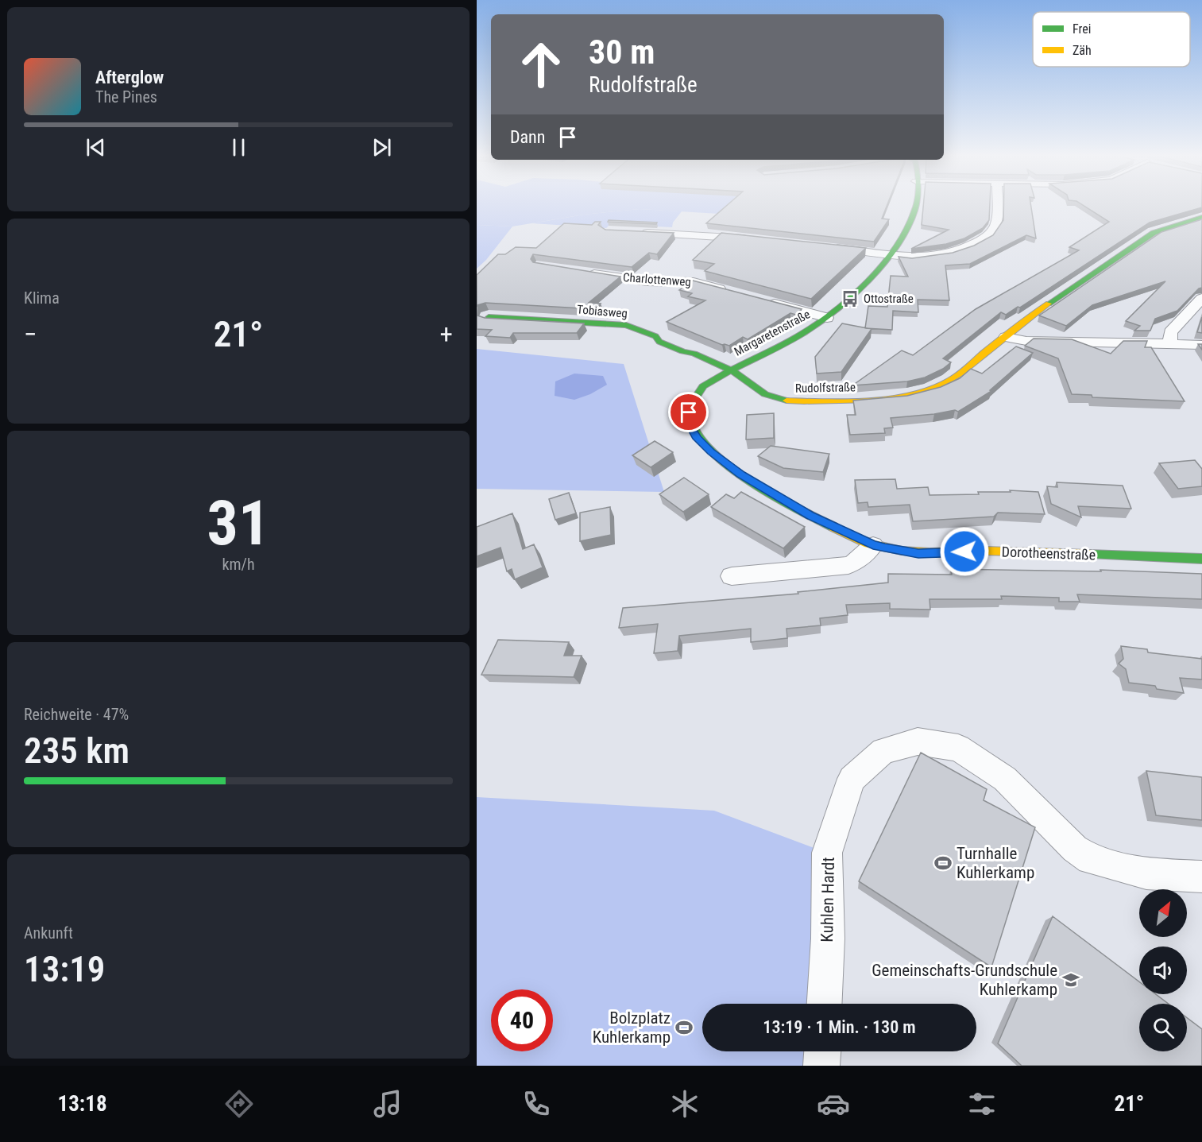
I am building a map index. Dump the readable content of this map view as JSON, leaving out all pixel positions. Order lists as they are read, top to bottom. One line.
{"streets":{"street":["Charlottenweg","Tobiasweg","Margaretenstraße","Rudolfstraße","Dorotheenstraße","Kuhlen Hardt"]},"crossings":[["Tobiasweg","Margaretenstraße"],["Tobiasweg","Rudolfstraße"],["Margaretenstraße","Rudolfstraße"]],"places":{"bus stop":["Ottostraße"],"sports":["Turnhalle Kuhlerkamp","Bolzplatz Kuhlerkamp"],"school or university":["Gemeinschafts-Grundschule Kuhlerkamp"]},"legend":["Frei","Zäh"],"north":"top right","page":{"turn":["30 m","Rudolfstraße"],"song":["Afterglow","The Pines"],"then":"Dann","tile":["Klima",["31","km/h"],["Reichweite · 47%","235 km"],["Ankunft","13:19"]],"heat":["−","21°","+"],"limit":"40","trip":"13:19 · 1 Min. · 130 m","tabs":["13:18","21°"]}}
